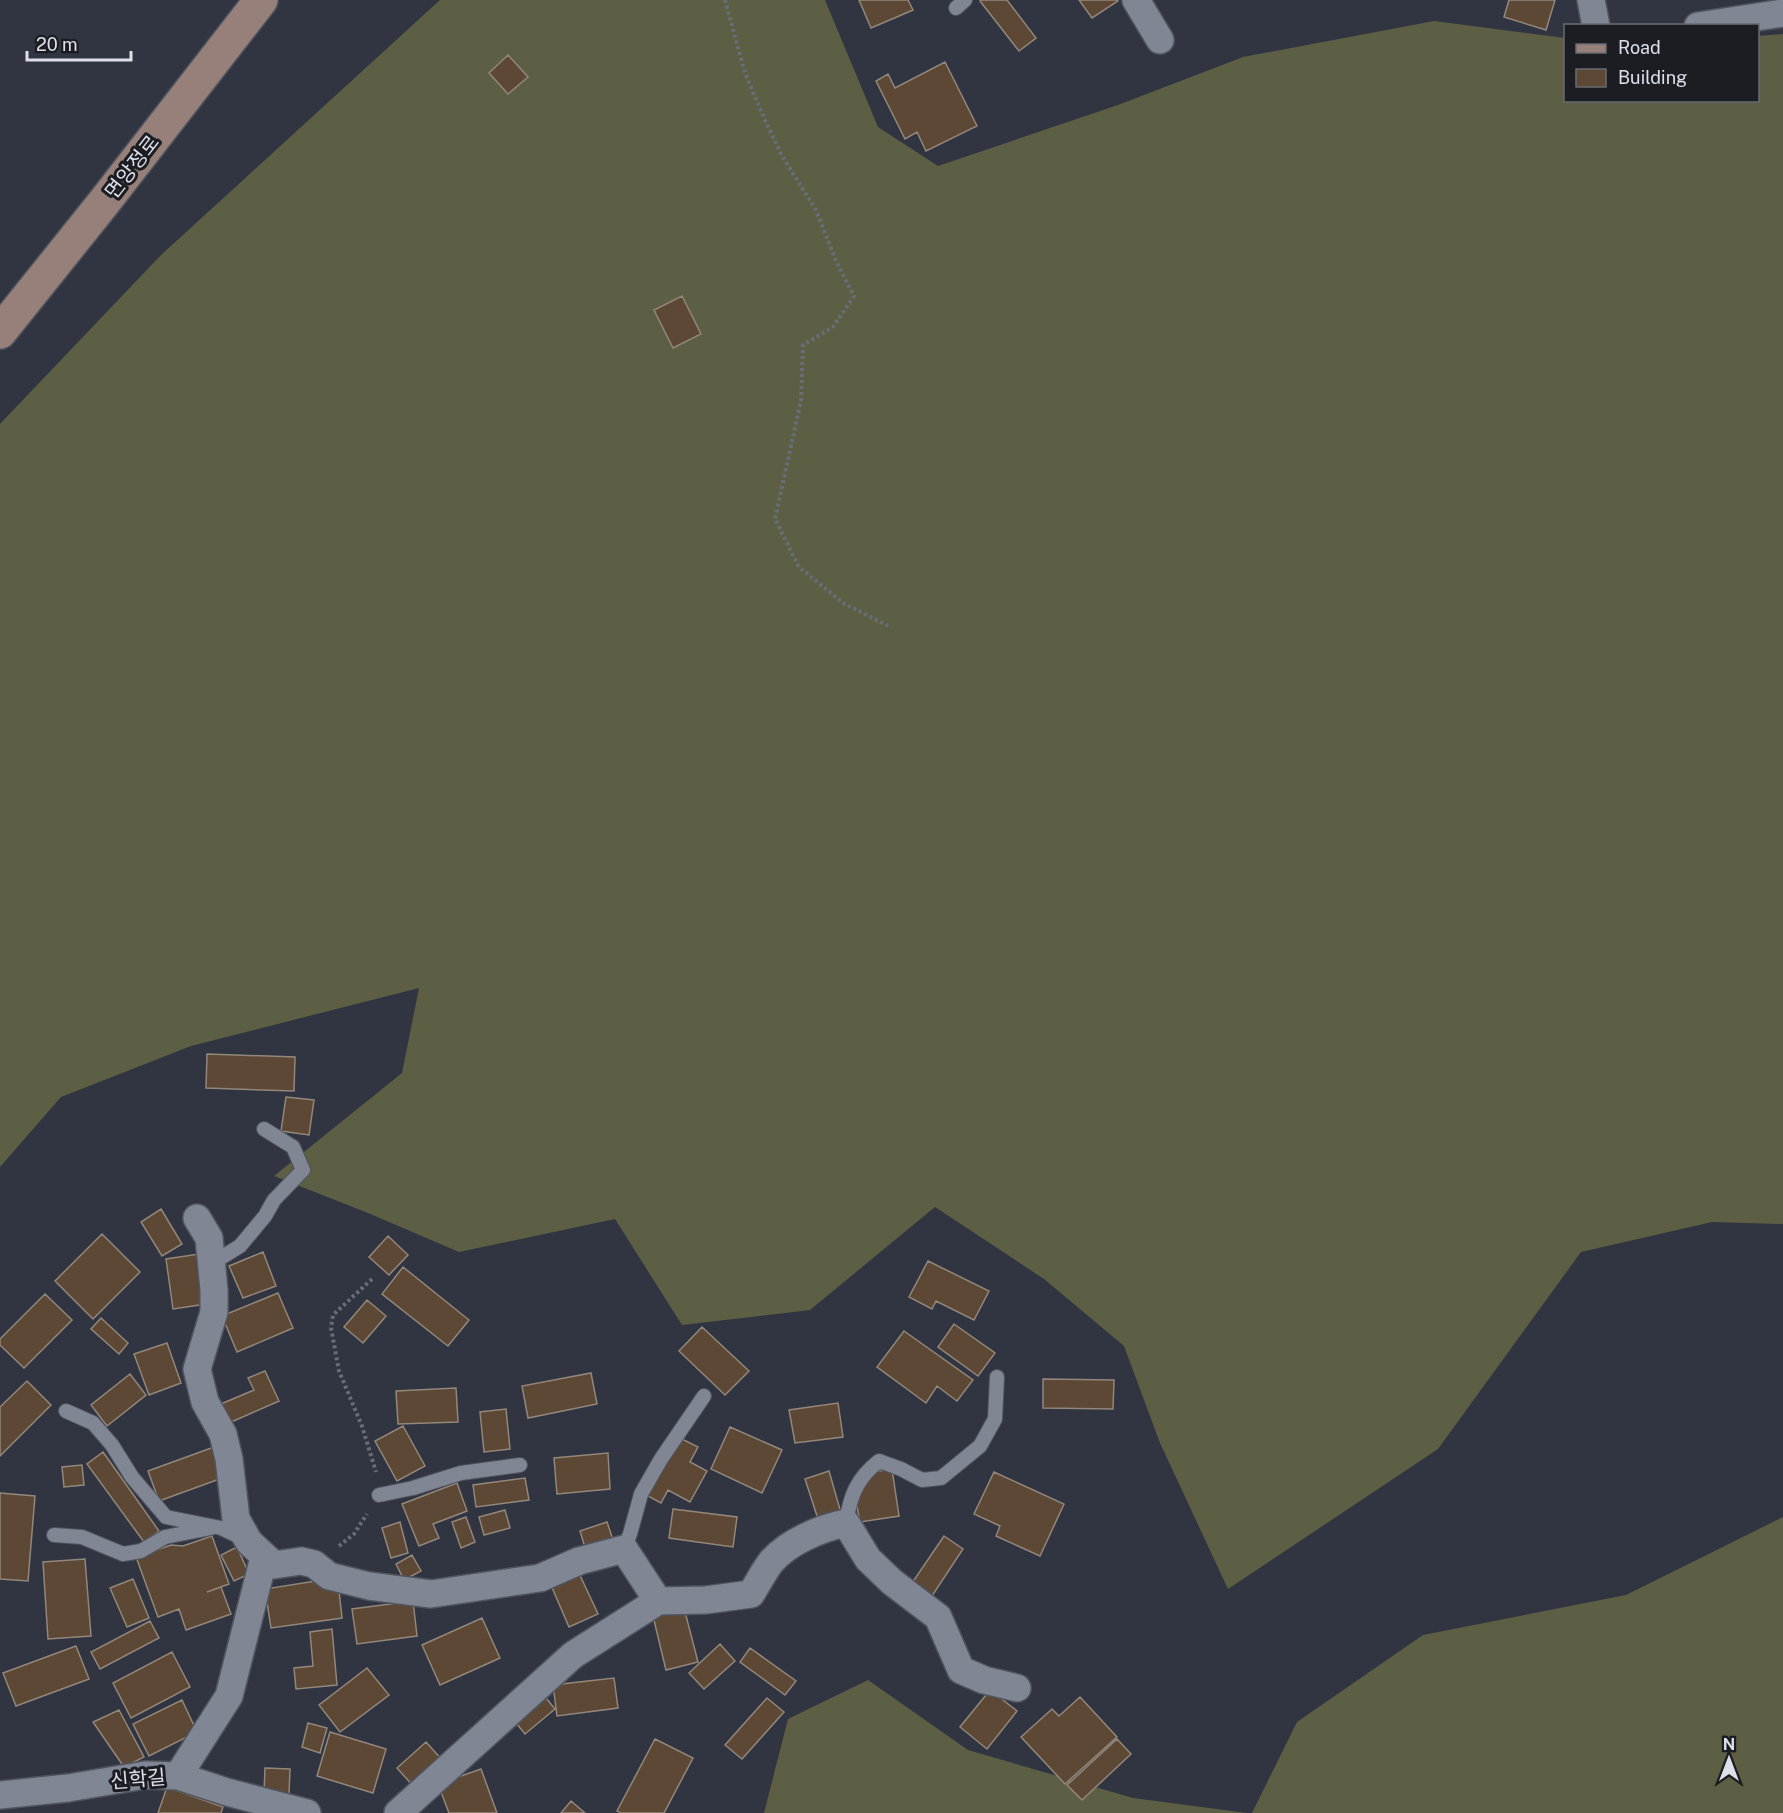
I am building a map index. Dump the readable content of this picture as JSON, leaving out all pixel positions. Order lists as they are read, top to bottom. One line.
{"streets":{"main road":["면앙정로"],"street":["신학길"]},"legend":["Road","Building"],"scale_bar":"20 m","north":"top"}
